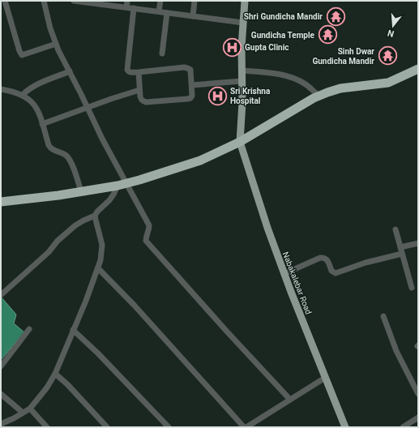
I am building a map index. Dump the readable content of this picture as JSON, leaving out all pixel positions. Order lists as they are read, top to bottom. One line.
{"streets":{"main road":["Nabakalebar Road"]},"places":{"temple":["Shri Gundicha Mandir","Gundicha Temple","Sinh Dwar Gundicha Mandir"],"hospital":["Gupta Clinic","Sri Krishna Hospital"]},"north":"bottom"}
